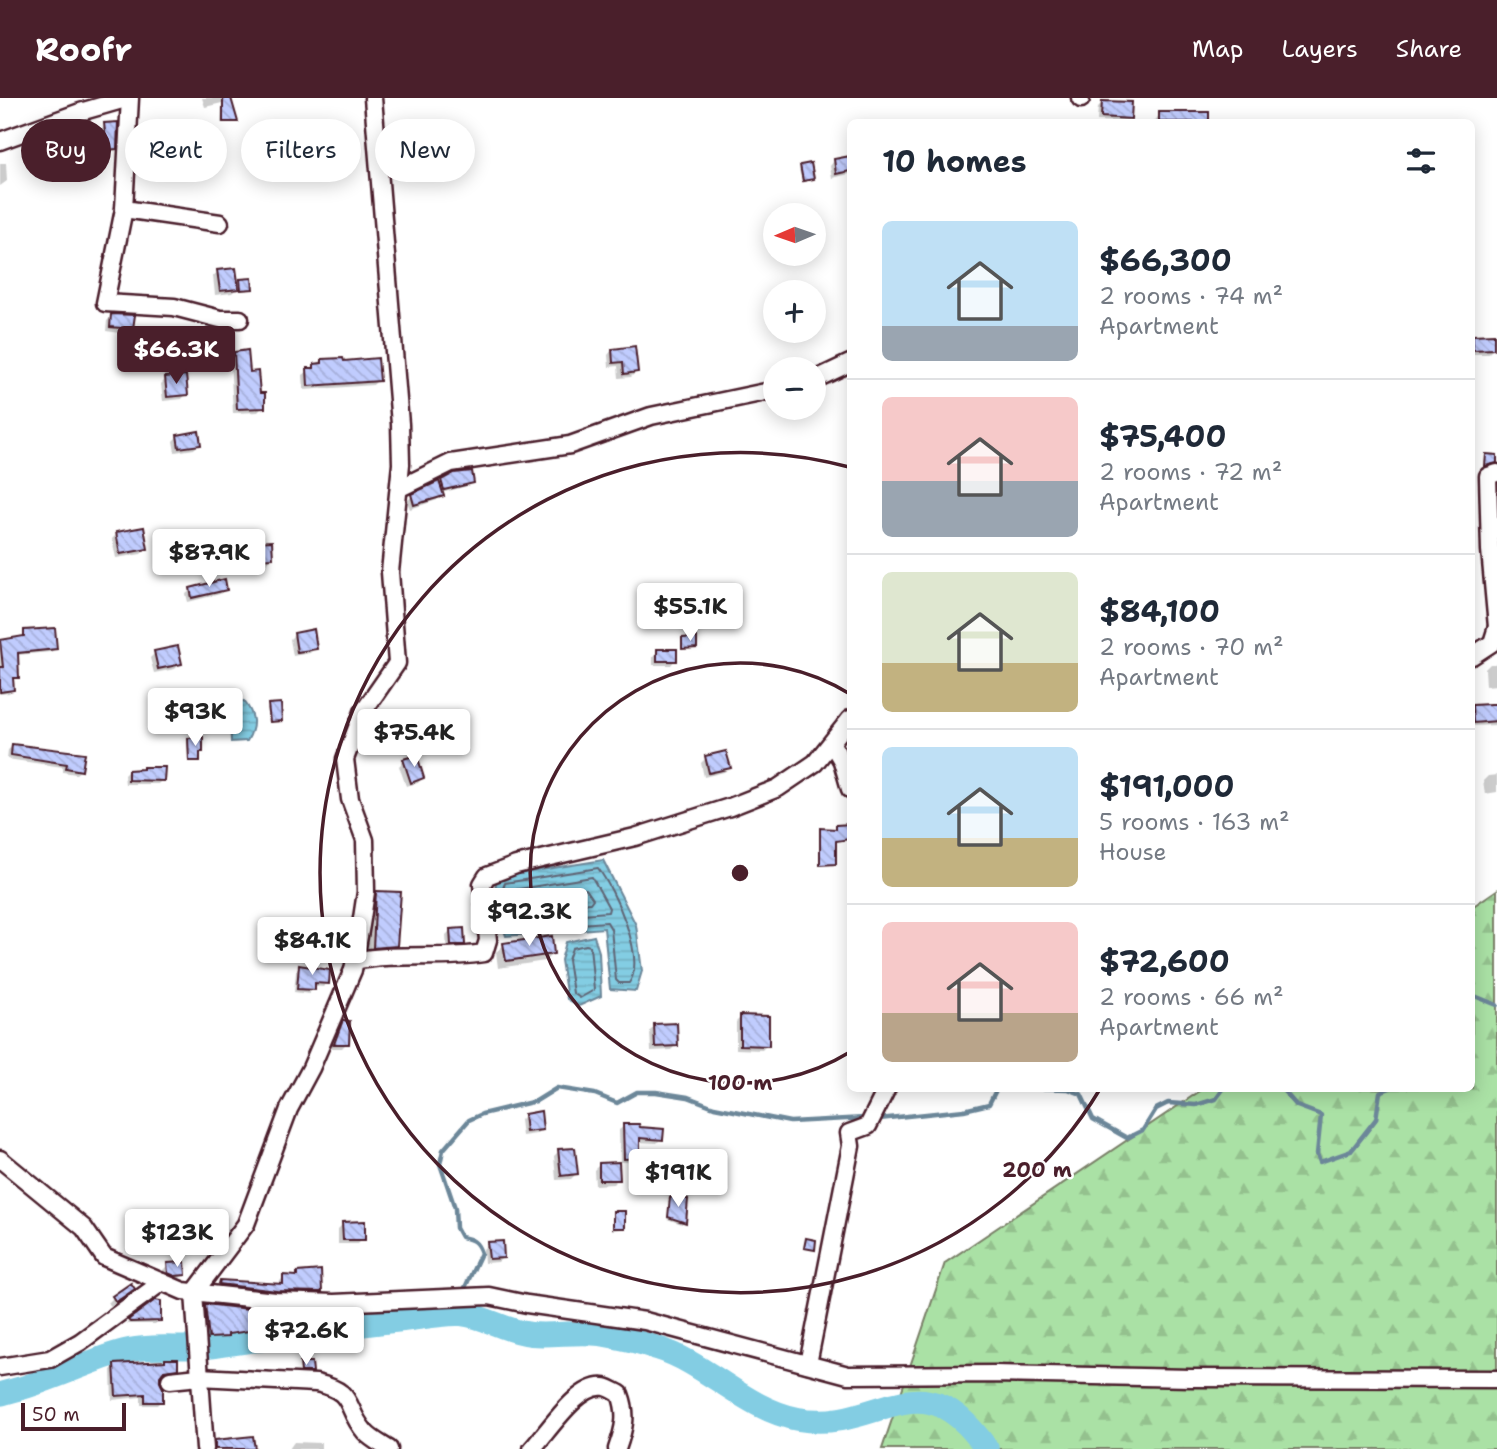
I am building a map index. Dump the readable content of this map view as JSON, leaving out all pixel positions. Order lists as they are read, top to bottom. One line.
{"scale_bar":"50 m","north":"left","page":{"header":"Roofr","nav":["Map","Layers","Share"],"chip":["Buy","Rent","Filters","New"],"heading":"10 homes","map_buttons":["+","−"],"list":[{"name":"$66,300","note":"2 rooms · 74 m² · Apartment"},{"name":"$75,400","note":"2 rooms · 72 m² · Apartment"},{"name":"$84,100","note":"2 rooms · 70 m² · Apartment"},{"name":"$191,000","note":"5 rooms · 163 m² · House"},{"name":"$72,600","note":"2 rooms · 66 m² · Apartment"}],"price":["$66.3K","$87.9K","$55.1K","$93K","$75.4K","$92.3K","$84.1K","$191K","$123K","$72.6K"],"scale":"50 m"},"rings":["100 m","200 m"]}
